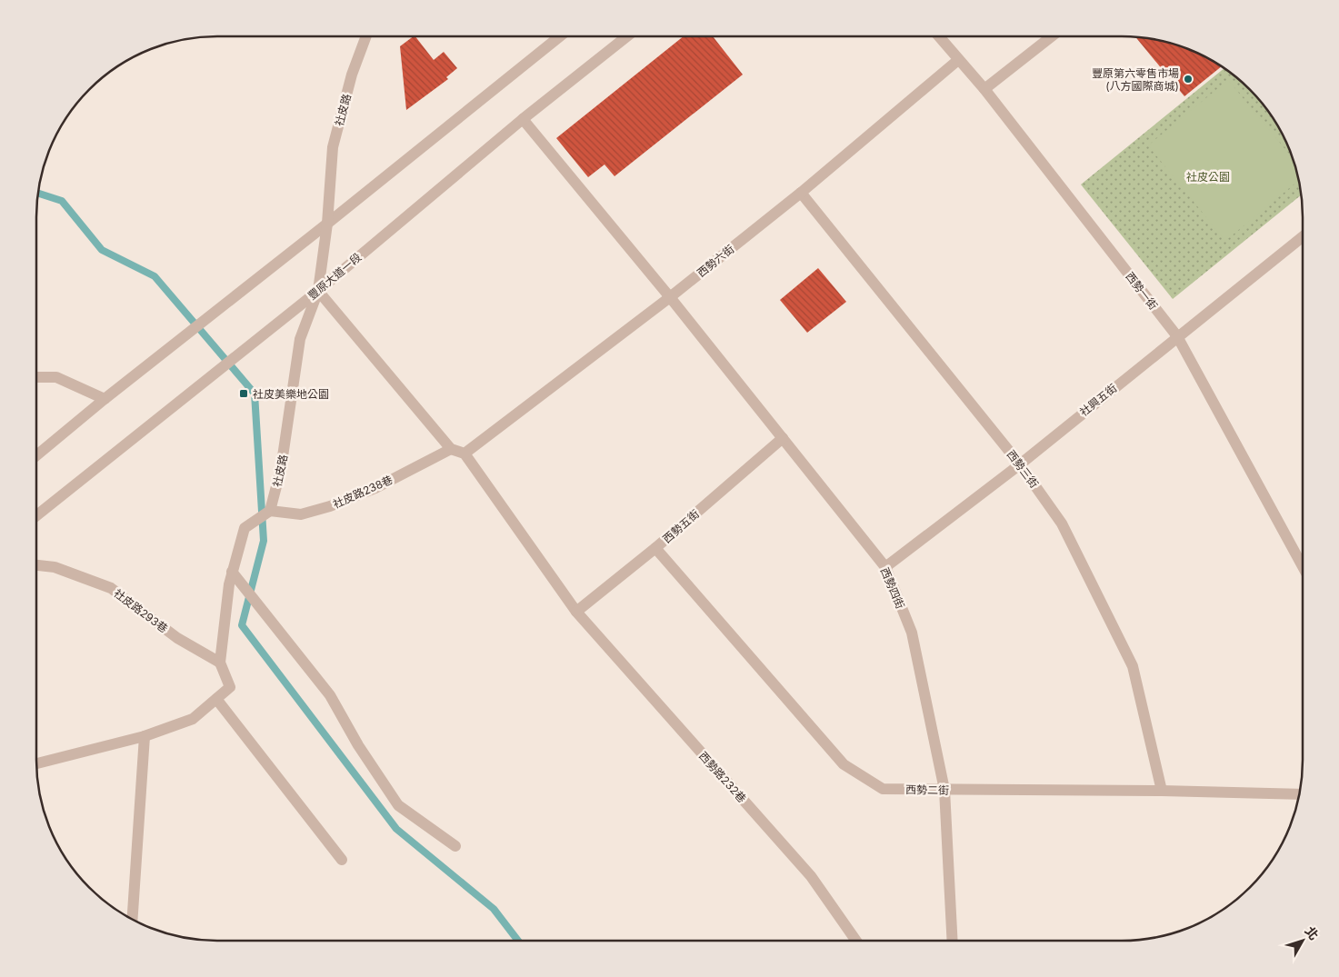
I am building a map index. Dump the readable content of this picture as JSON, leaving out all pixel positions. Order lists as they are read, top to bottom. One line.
{"streets":{"street":["社皮路","西勢六街","豐原大道一段","西勢一街","社興五街","西勢三街","社皮路238巷","西勢五街","西勢四街","社皮路293巷","西勢路232巷","西勢二街"]},"crossings":[["社皮路","豐原大道一段"],["社皮路","社皮路238巷"],["西勢六街","西勢一街"],["西勢六街","西勢三街"],["西勢六街","西勢四街"],["西勢六街","西勢路232巷"],["豐原大道一段","西勢四街"],["西勢一街","社興五街"],["社興五街","西勢三街"],["社興五街","西勢四街"],["西勢三街","西勢二街"],["西勢五街","西勢四街"],["西勢五街","西勢路232巷"],["西勢五街","西勢二街"],["西勢四街","西勢二街"]],"parks":["社皮公園"],"places":{"other":["豐原第六零售市場 (八方國際商城)"],"transit":["社皮美樂地公園"]},"north":"top right"}
